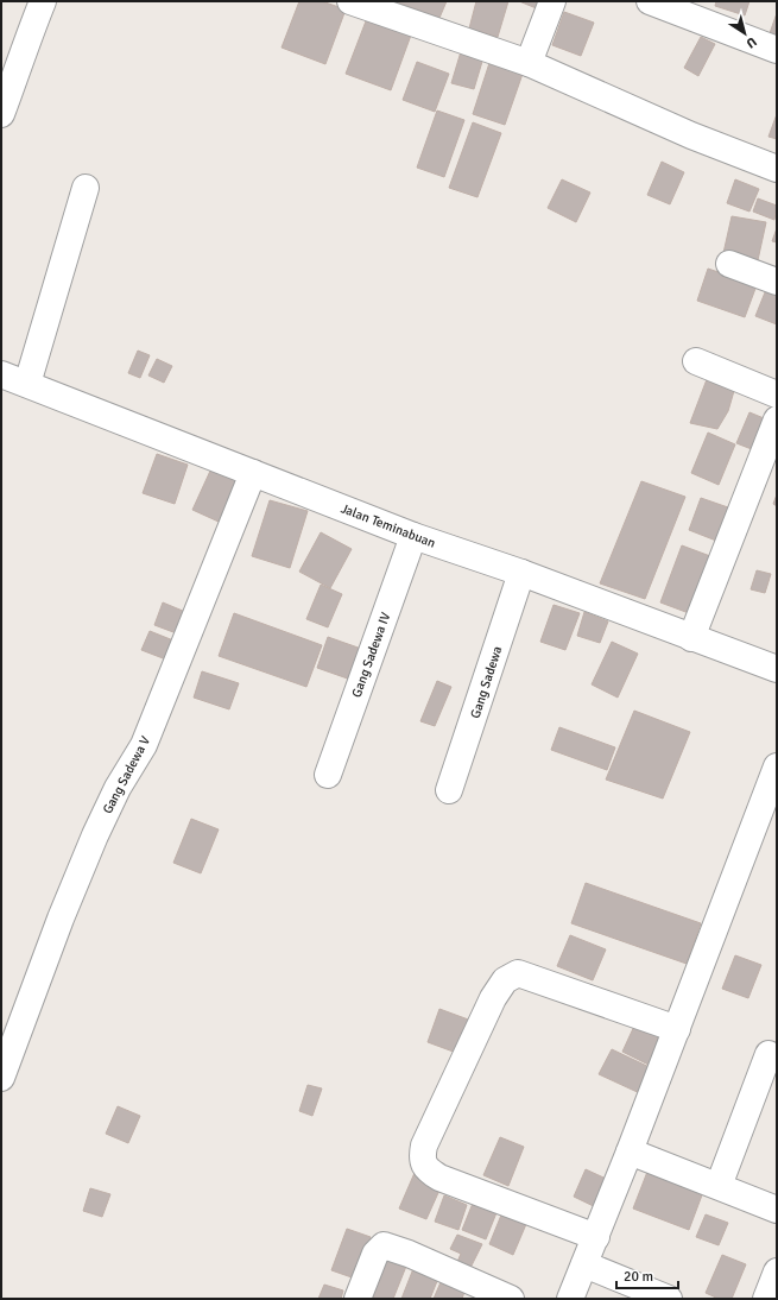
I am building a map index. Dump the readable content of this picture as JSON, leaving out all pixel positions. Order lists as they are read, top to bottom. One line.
{"streets":{"street":["Jalan Teminabuan","Gang Sadewa IV","Gang Sadewa","Gang Sadewa V"]},"crossings":[["Jalan Teminabuan","Gang Sadewa IV"],["Jalan Teminabuan","Gang Sadewa"],["Jalan Teminabuan","Gang Sadewa V"]],"scale_bar":"20 m","north":"bottom right"}
